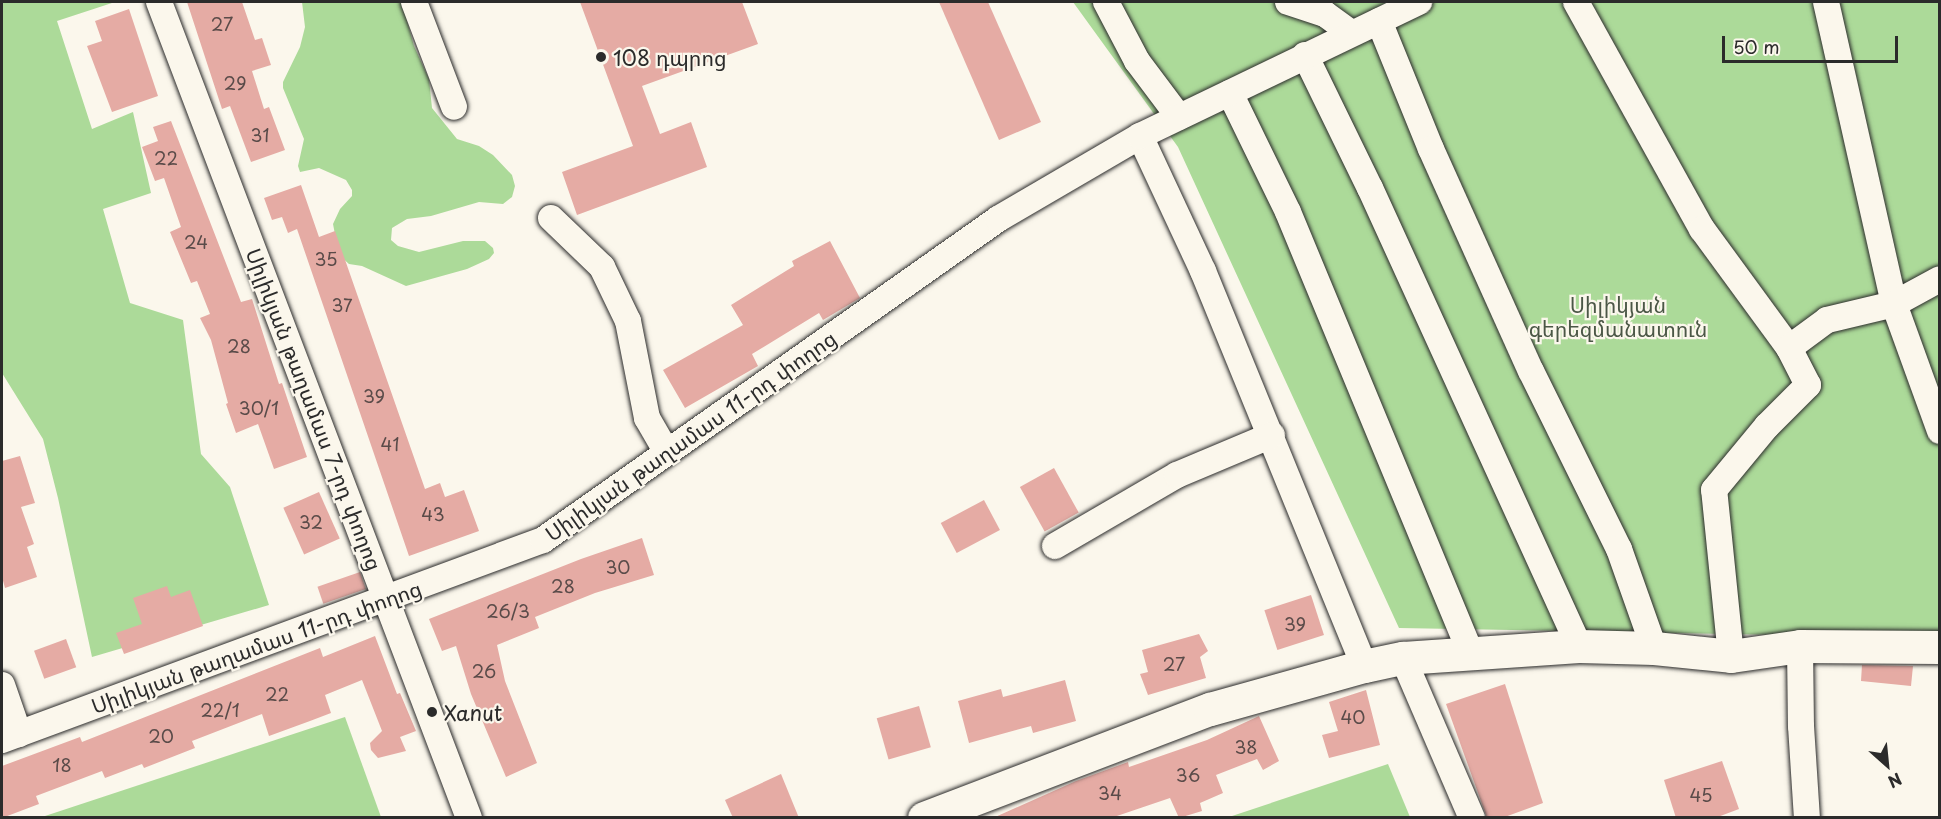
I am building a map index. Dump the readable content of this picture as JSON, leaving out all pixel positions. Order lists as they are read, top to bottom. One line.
{"streets":{"street":["Սիլիկյան թաղամաս 7-րդ փողոց","Սիլիկյան թաղամաս 11-րդ փողոց"]},"crossings":[["Սիլիկյան թաղամաս 7-րդ փողոց","Սիլիկյան թաղամաս 11-րդ փողոց"]],"parks":["Սիլիկյան գերեզմանատուն"],"places":["108 դպրոց","Xanut"],"house_numbers":["27","29","31","22","24","35","37","28","39","30/1","41","43","32","30","28","26/3","39","27","26","22","22/1","40","20","38","18","36","34","45"],"scale_bar":"50 m","north":"bottom right"}
